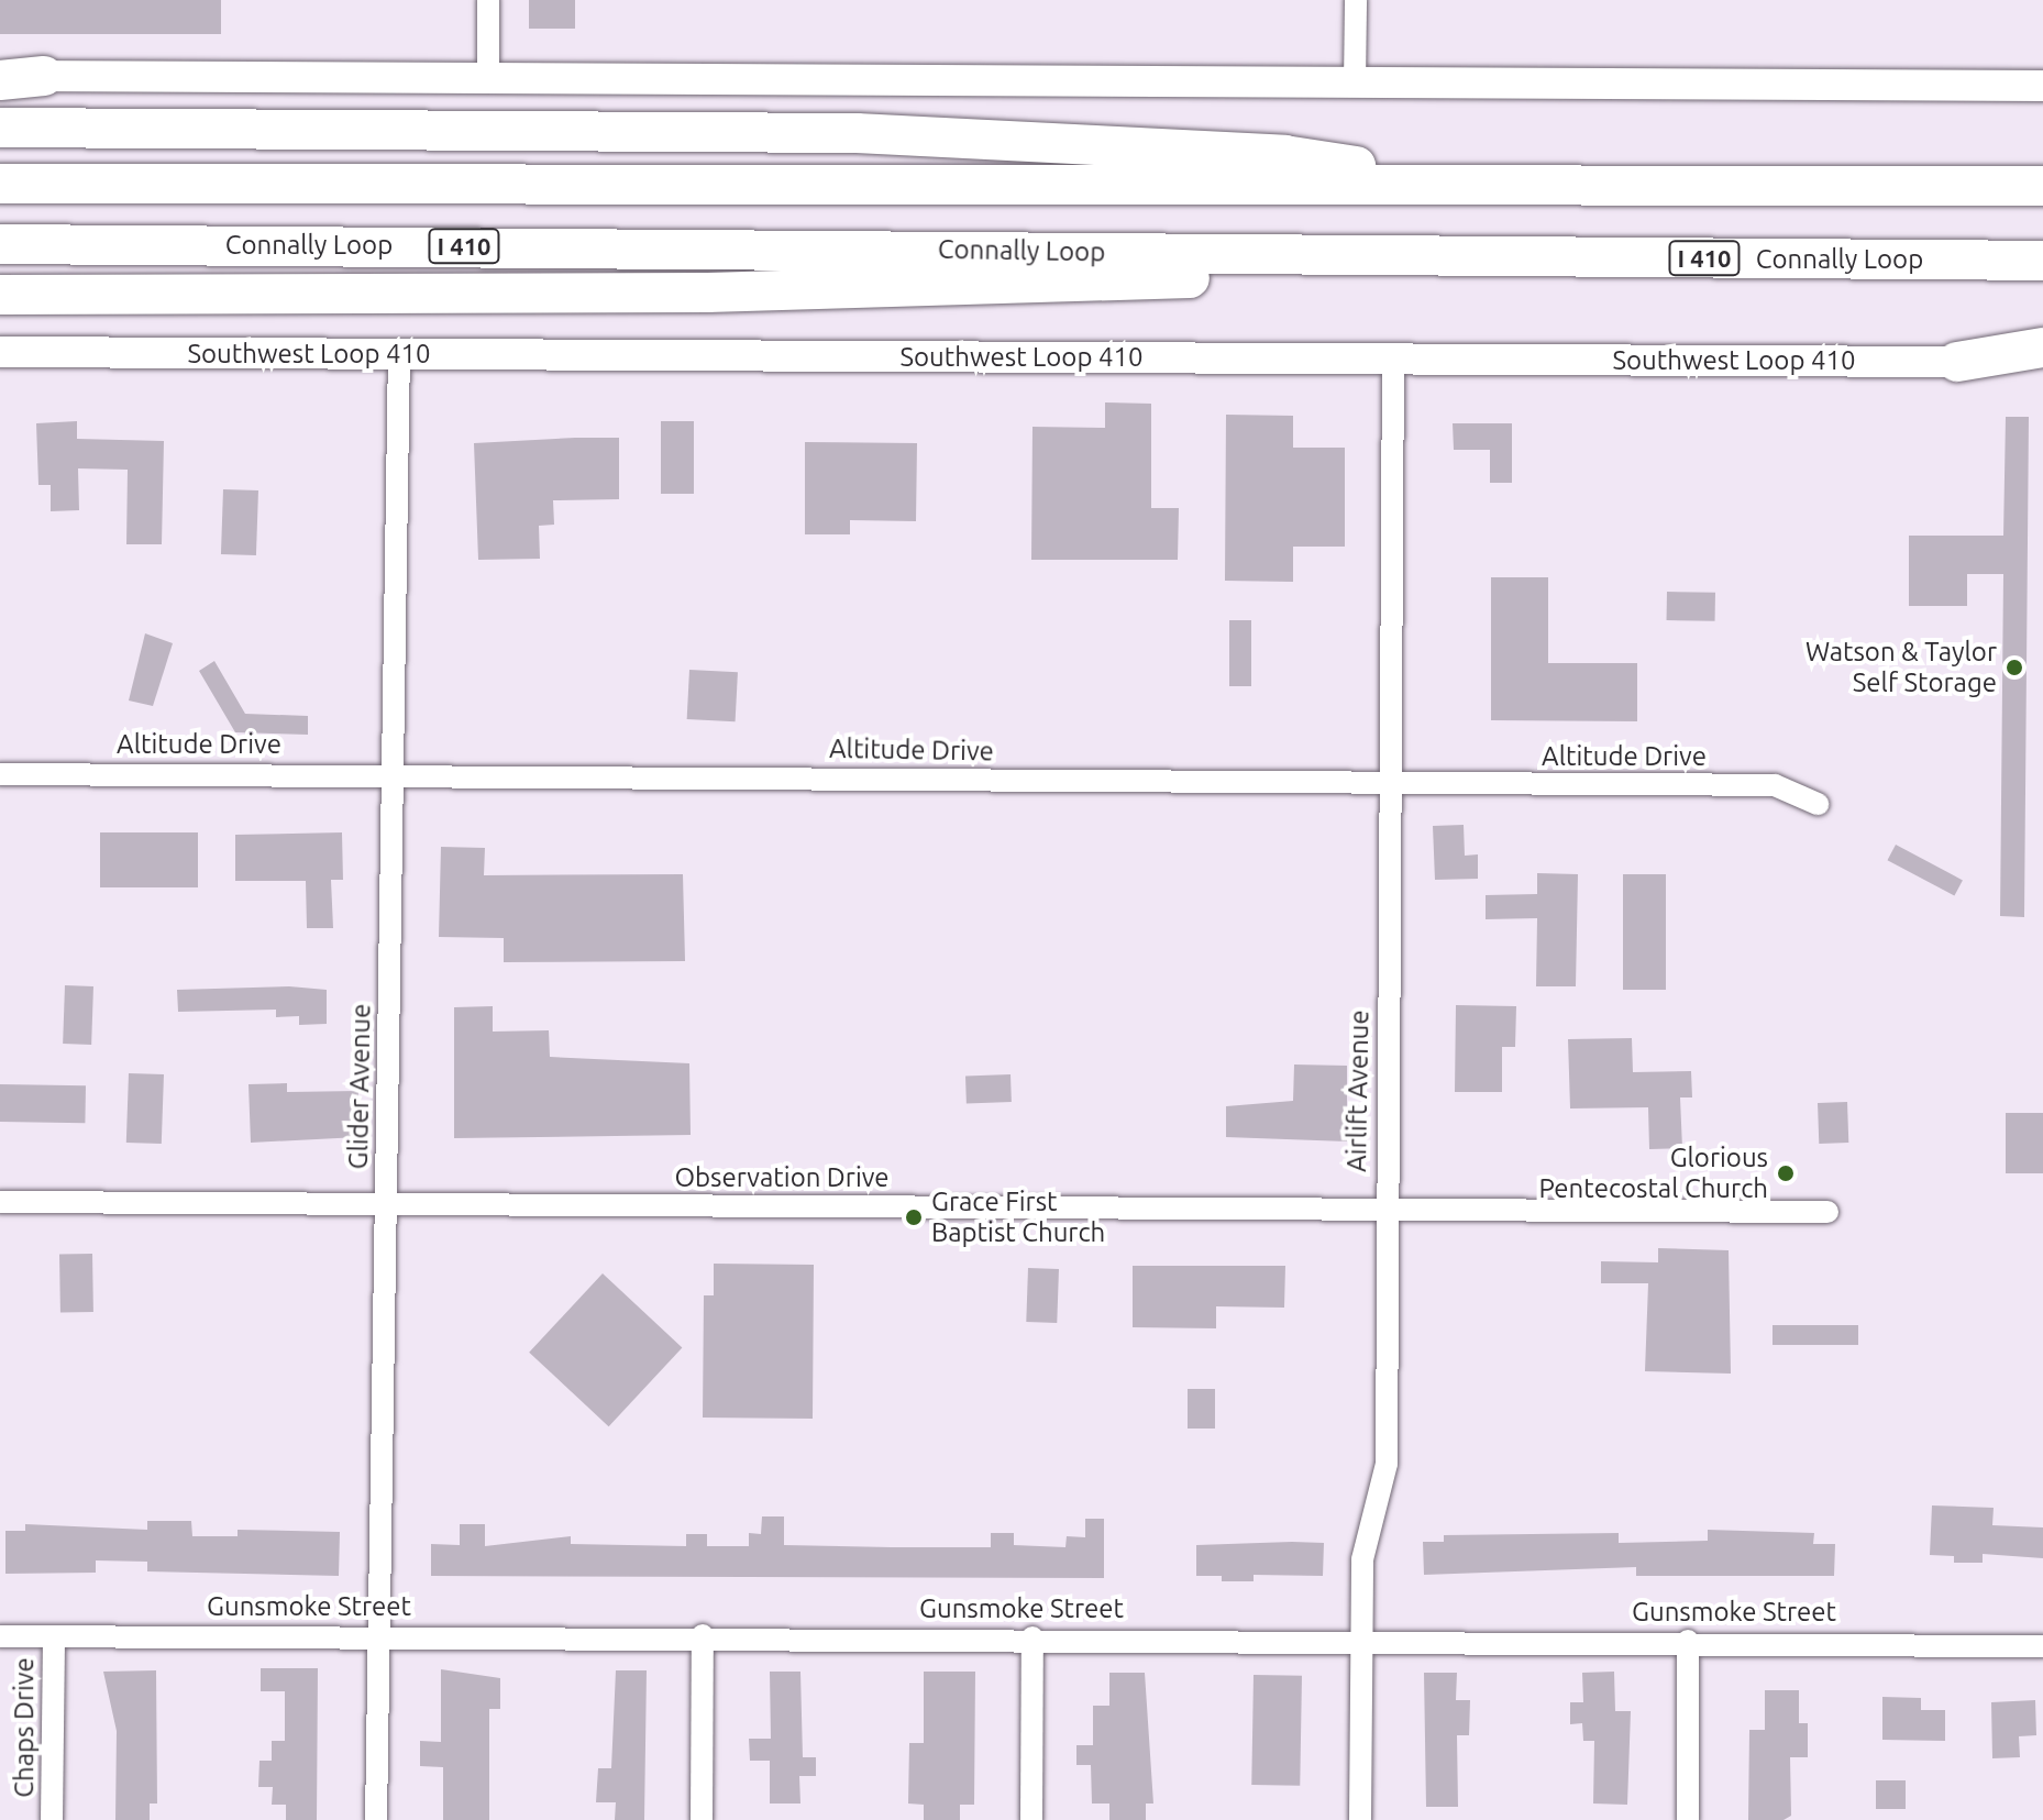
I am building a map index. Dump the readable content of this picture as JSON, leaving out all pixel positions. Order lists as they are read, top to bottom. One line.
{"streets":{"highway":["Connally Loop","I 410"],"main road":["Southwest Loop 410"],"street":["Altitude Drive","Glider Avenue","Airlift Avenue","Observation Drive","Gunsmoke Street","Chaps Drive"]},"crossings":[["Southwest Loop 410","Glider Avenue"],["Southwest Loop 410","Airlift Avenue"],["Altitude Drive","Glider Avenue"],["Altitude Drive","Airlift Avenue"],["Glider Avenue","Observation Drive"],["Glider Avenue","Gunsmoke Street"],["Airlift Avenue","Observation Drive"],["Airlift Avenue","Gunsmoke Street"],["Gunsmoke Street","Chaps Drive"]],"places":["Watson & Taylor Self Storage","Glorious Pentecostal Church","Grace First Baptist Church"]}
